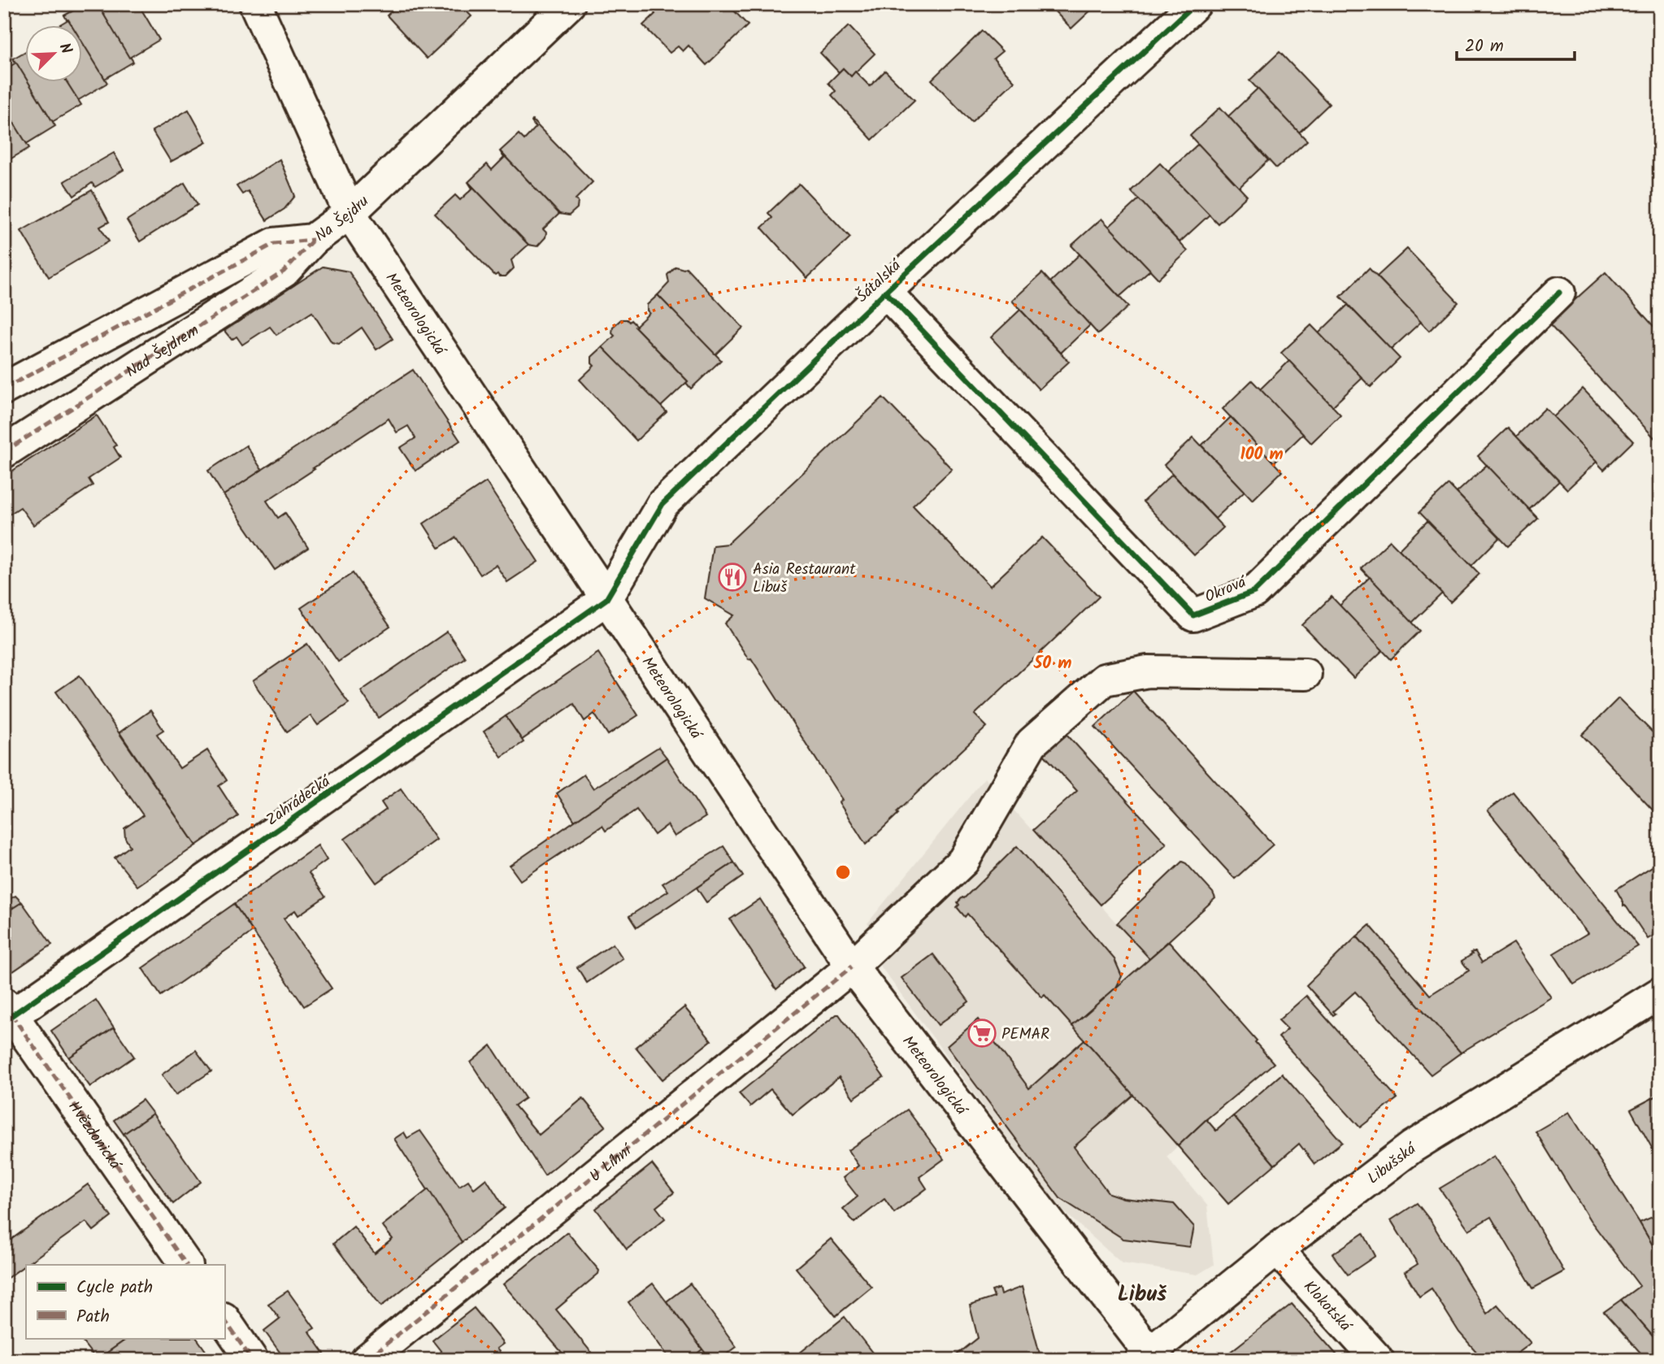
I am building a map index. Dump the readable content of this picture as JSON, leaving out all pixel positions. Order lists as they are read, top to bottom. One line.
{"streets":{"street":["Na Šejdru","Šátalská","Meteorologická","Nad Šejdrem","Okrová","Zahrádecká","Hvězdonická","U Líhní","Libušská","Klokotská"]},"crossings":[["Na Šejdru","Meteorologická"],["Na Šejdru","Nad Šejdrem"],["Šátalská","Meteorologická"],["Šátalská","Okrová"],["Šátalská","Zahrádecká"],["Meteorologická","Zahrádecká"],["Meteorologická","U Líhní"],["Meteorologická","Libušská"],["Zahrádecká","Hvězdonická"],["Libušská","Klokotská"]],"districts":["Libuš"],"places":{"restaurant":["Asia Restaurant Libuš"],"supermarket":["PEMAR"]},"legend":["Cycle path","Path"],"scale_bar":"20 m","north":"top right","rings":["100 m","50 m"]}
